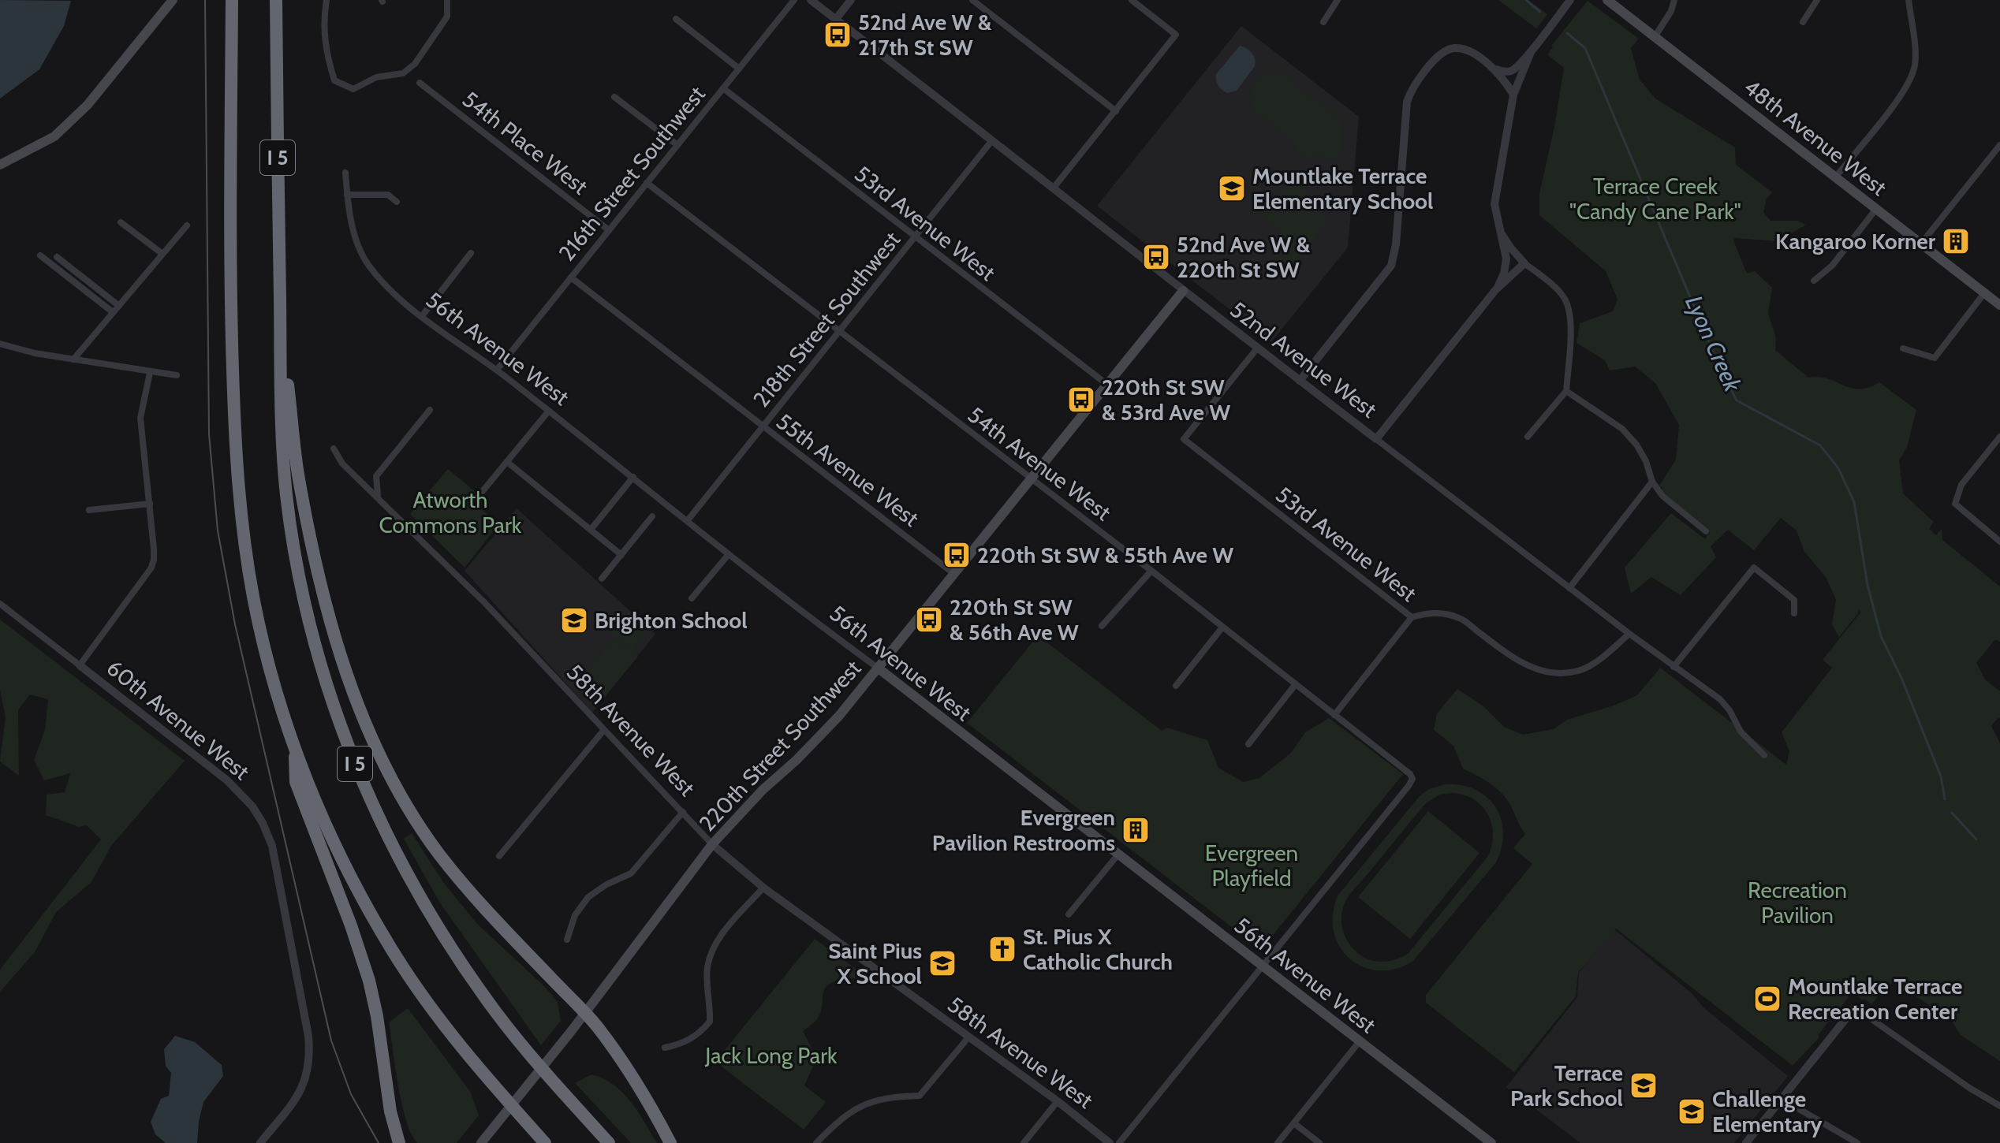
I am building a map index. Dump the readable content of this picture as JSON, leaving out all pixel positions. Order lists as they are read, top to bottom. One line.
{"streets":{"highway":["I 5"],"main road":["48th Avenue West","56th Avenue West","220th Street Southwest"],"street":["54th Place West","216th Street Southwest","53rd Avenue West","218th Street Southwest","52nd Avenue West","54th Avenue West","55th Avenue West","60th Avenue West","58th Avenue West"]},"crossings":[["54th Place West","216th Street Southwest"],["216th Street Southwest","53rd Avenue West"],["216th Street Southwest","56th Avenue West"],["216th Street Southwest","54th Avenue West"],["216th Street Southwest","55th Avenue West"],["53rd Avenue West","218th Street Southwest"],["53rd Avenue West","52nd Avenue West"],["53rd Avenue West","220th Street Southwest"],["218th Street Southwest","56th Avenue West"],["218th Street Southwest","52nd Avenue West"],["218th Street Southwest","54th Avenue West"],["218th Street Southwest","55th Avenue West"],["56th Avenue West","54th Avenue West"],["56th Avenue West","220th Street Southwest"],["52nd Avenue West","220th Street Southwest"],["54th Avenue West","220th Street Southwest"],["55th Avenue West","220th Street Southwest"],["58th Avenue West","220th Street Southwest"]],"water":["Lyon Creek"],"parks":["Terrace Creek \"Candy Cane Park\"","Atworth Commons Park","Evergreen Playfield","Recreation Pavilion","Jack Long Park"],"places":{"bus stop":["52nd Ave W & 217th St SW","52nd Ave W & 220th St SW","220th St SW & 53rd Ave W","220th St SW & 55th Ave W","220th St SW & 56th Ave W"],"school or university":["Mountlake Terrace Elementary School","Brighton School","Saint Pius X School","Terrace Park School","Challenge Elementary"],"building":["Kangaroo Korner","Evergreen Pavilion Restrooms"],"church":["St. Pius X Catholic Church"],"sports":["Mountlake Terrace Recreation Center"]}}
